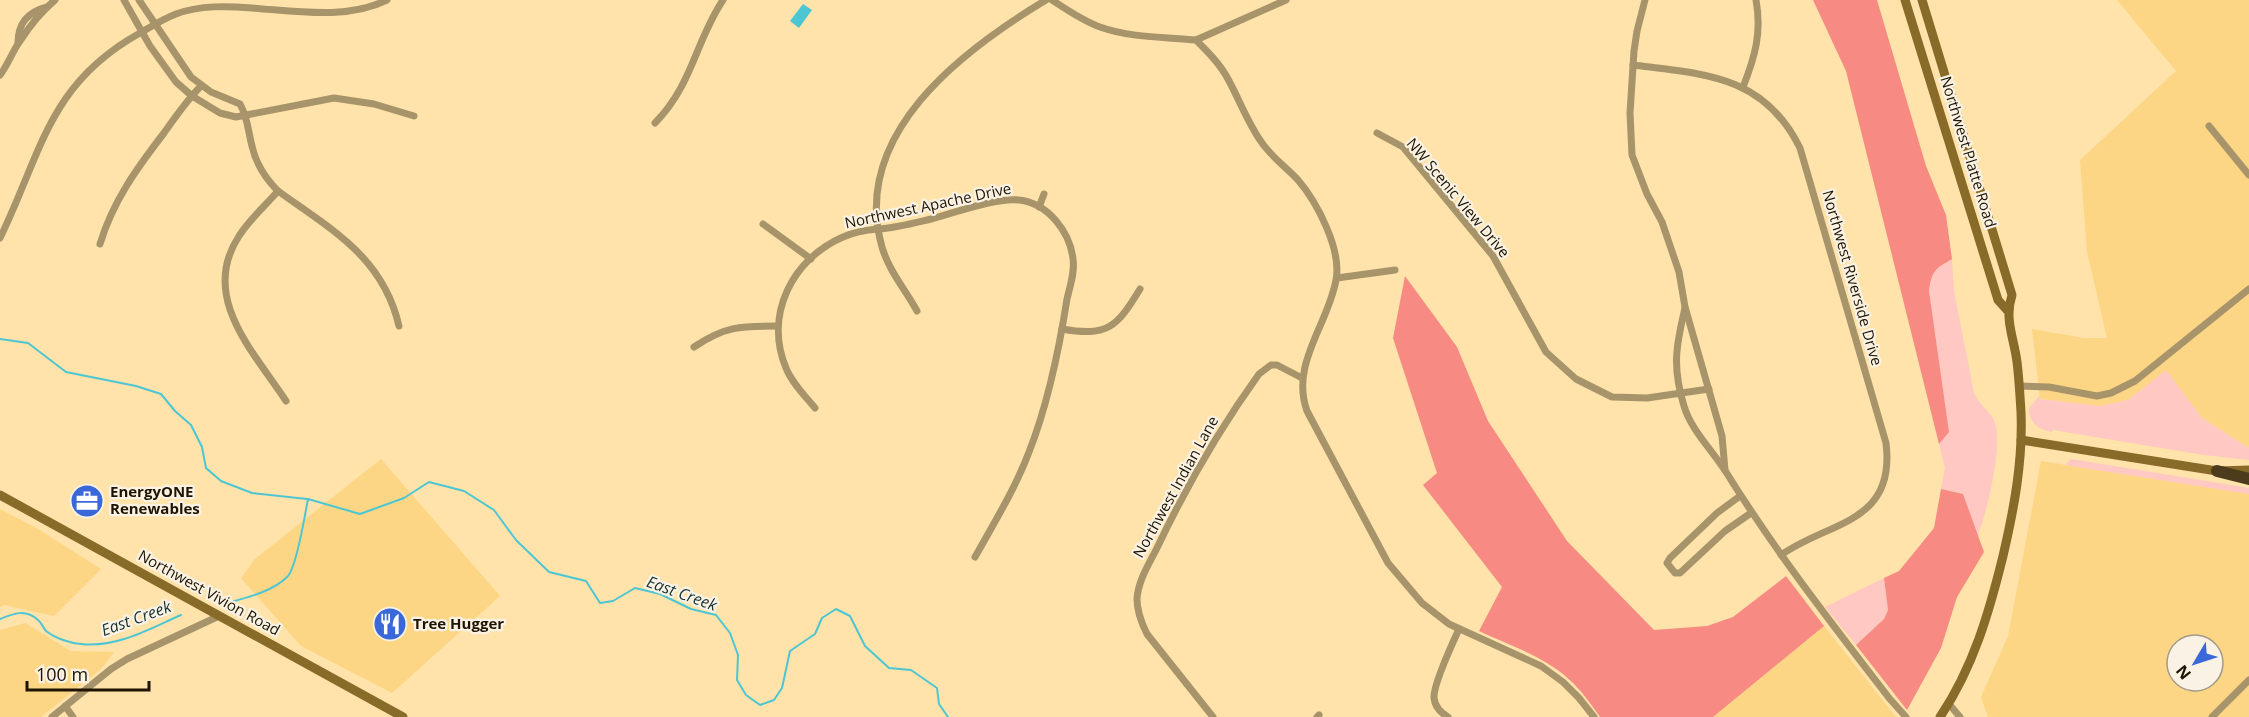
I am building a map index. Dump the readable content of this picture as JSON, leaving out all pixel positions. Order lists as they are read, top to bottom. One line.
{"streets":{"main road":["Northwest Platte Road","Northwest Vivion Road"],"street":["NW Scenic View Drive","Northwest Apache Drive","Northwest Riverside Drive","Northwest Indian Lane"]},"water":["East Creek"],"places":{"office":["EnergyONE Renewables"],"restaurant":["Tree Hugger"]},"scale_bar":"100 m","north":"bottom left"}
